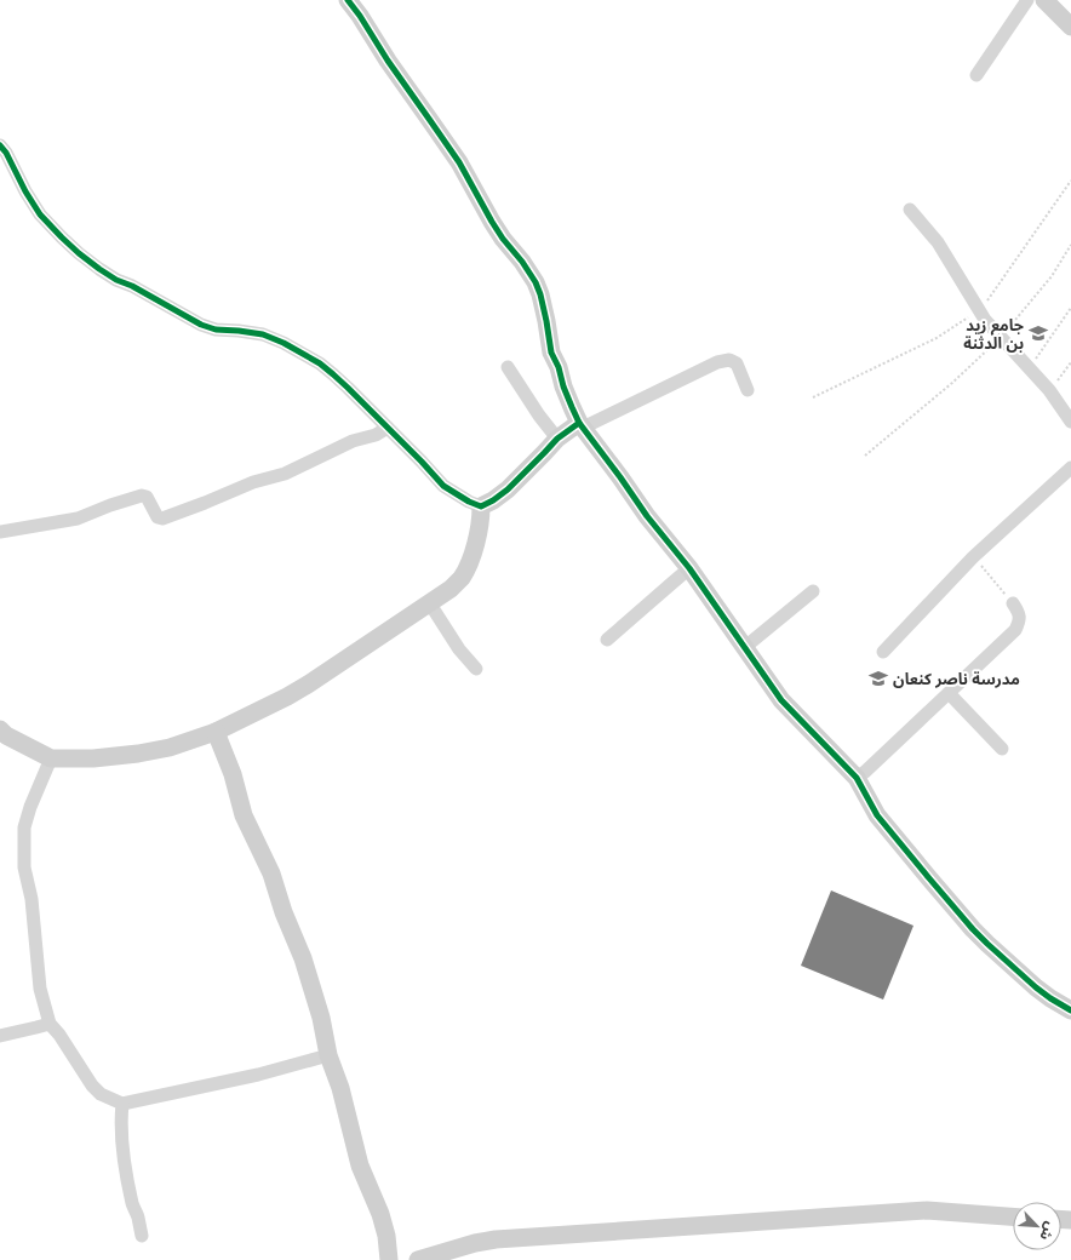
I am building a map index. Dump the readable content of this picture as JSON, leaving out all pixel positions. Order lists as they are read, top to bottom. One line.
{"places":{"school or university":["جامع زيد بن الدثنة","مدرسة ناصر كنعان"]},"north":"bottom right"}
